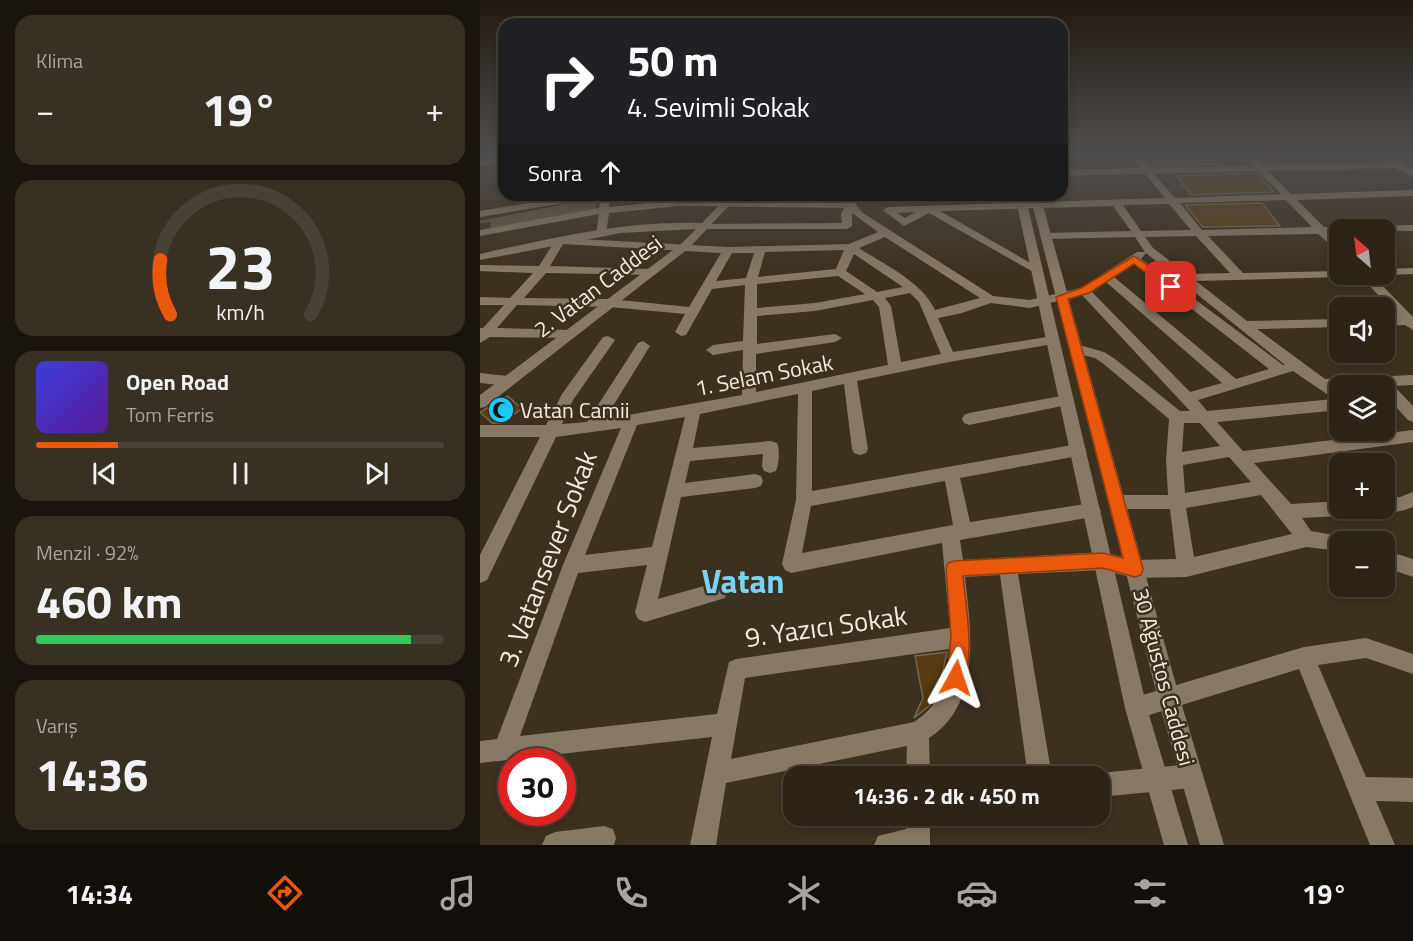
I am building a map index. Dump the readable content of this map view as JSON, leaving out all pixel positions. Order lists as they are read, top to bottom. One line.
{"streets":{"street":["2. Vatan Caddesi","1. Selam Sokak","3. Vatansever Sokak","9. Yazıcı Sokak","30 Ağustos Caddesi"]},"crossings":[["1. Selam Sokak","3. Vatansever Sokak"],["1. Selam Sokak","30 Ağustos Caddesi"]],"districts":["Vatan"],"places":{"mosque":["Vatan Camii"]},"north":"top left","page":{"tile":["Klima",["Menzil · 92%","460 km"],["Varış","14:36"]],"turn":["50 m","4. Sevimli Sokak"],"heat":["−","19°","+"],"then":"Sonra","map_buttons":["+","−"],"song":["Open Road","Tom Ferris"],"limit":"30","trip":"14:36 · 2 dk · 450 m","tabs":["14:34","19°"],"gauge":["23","km/h"]}}
